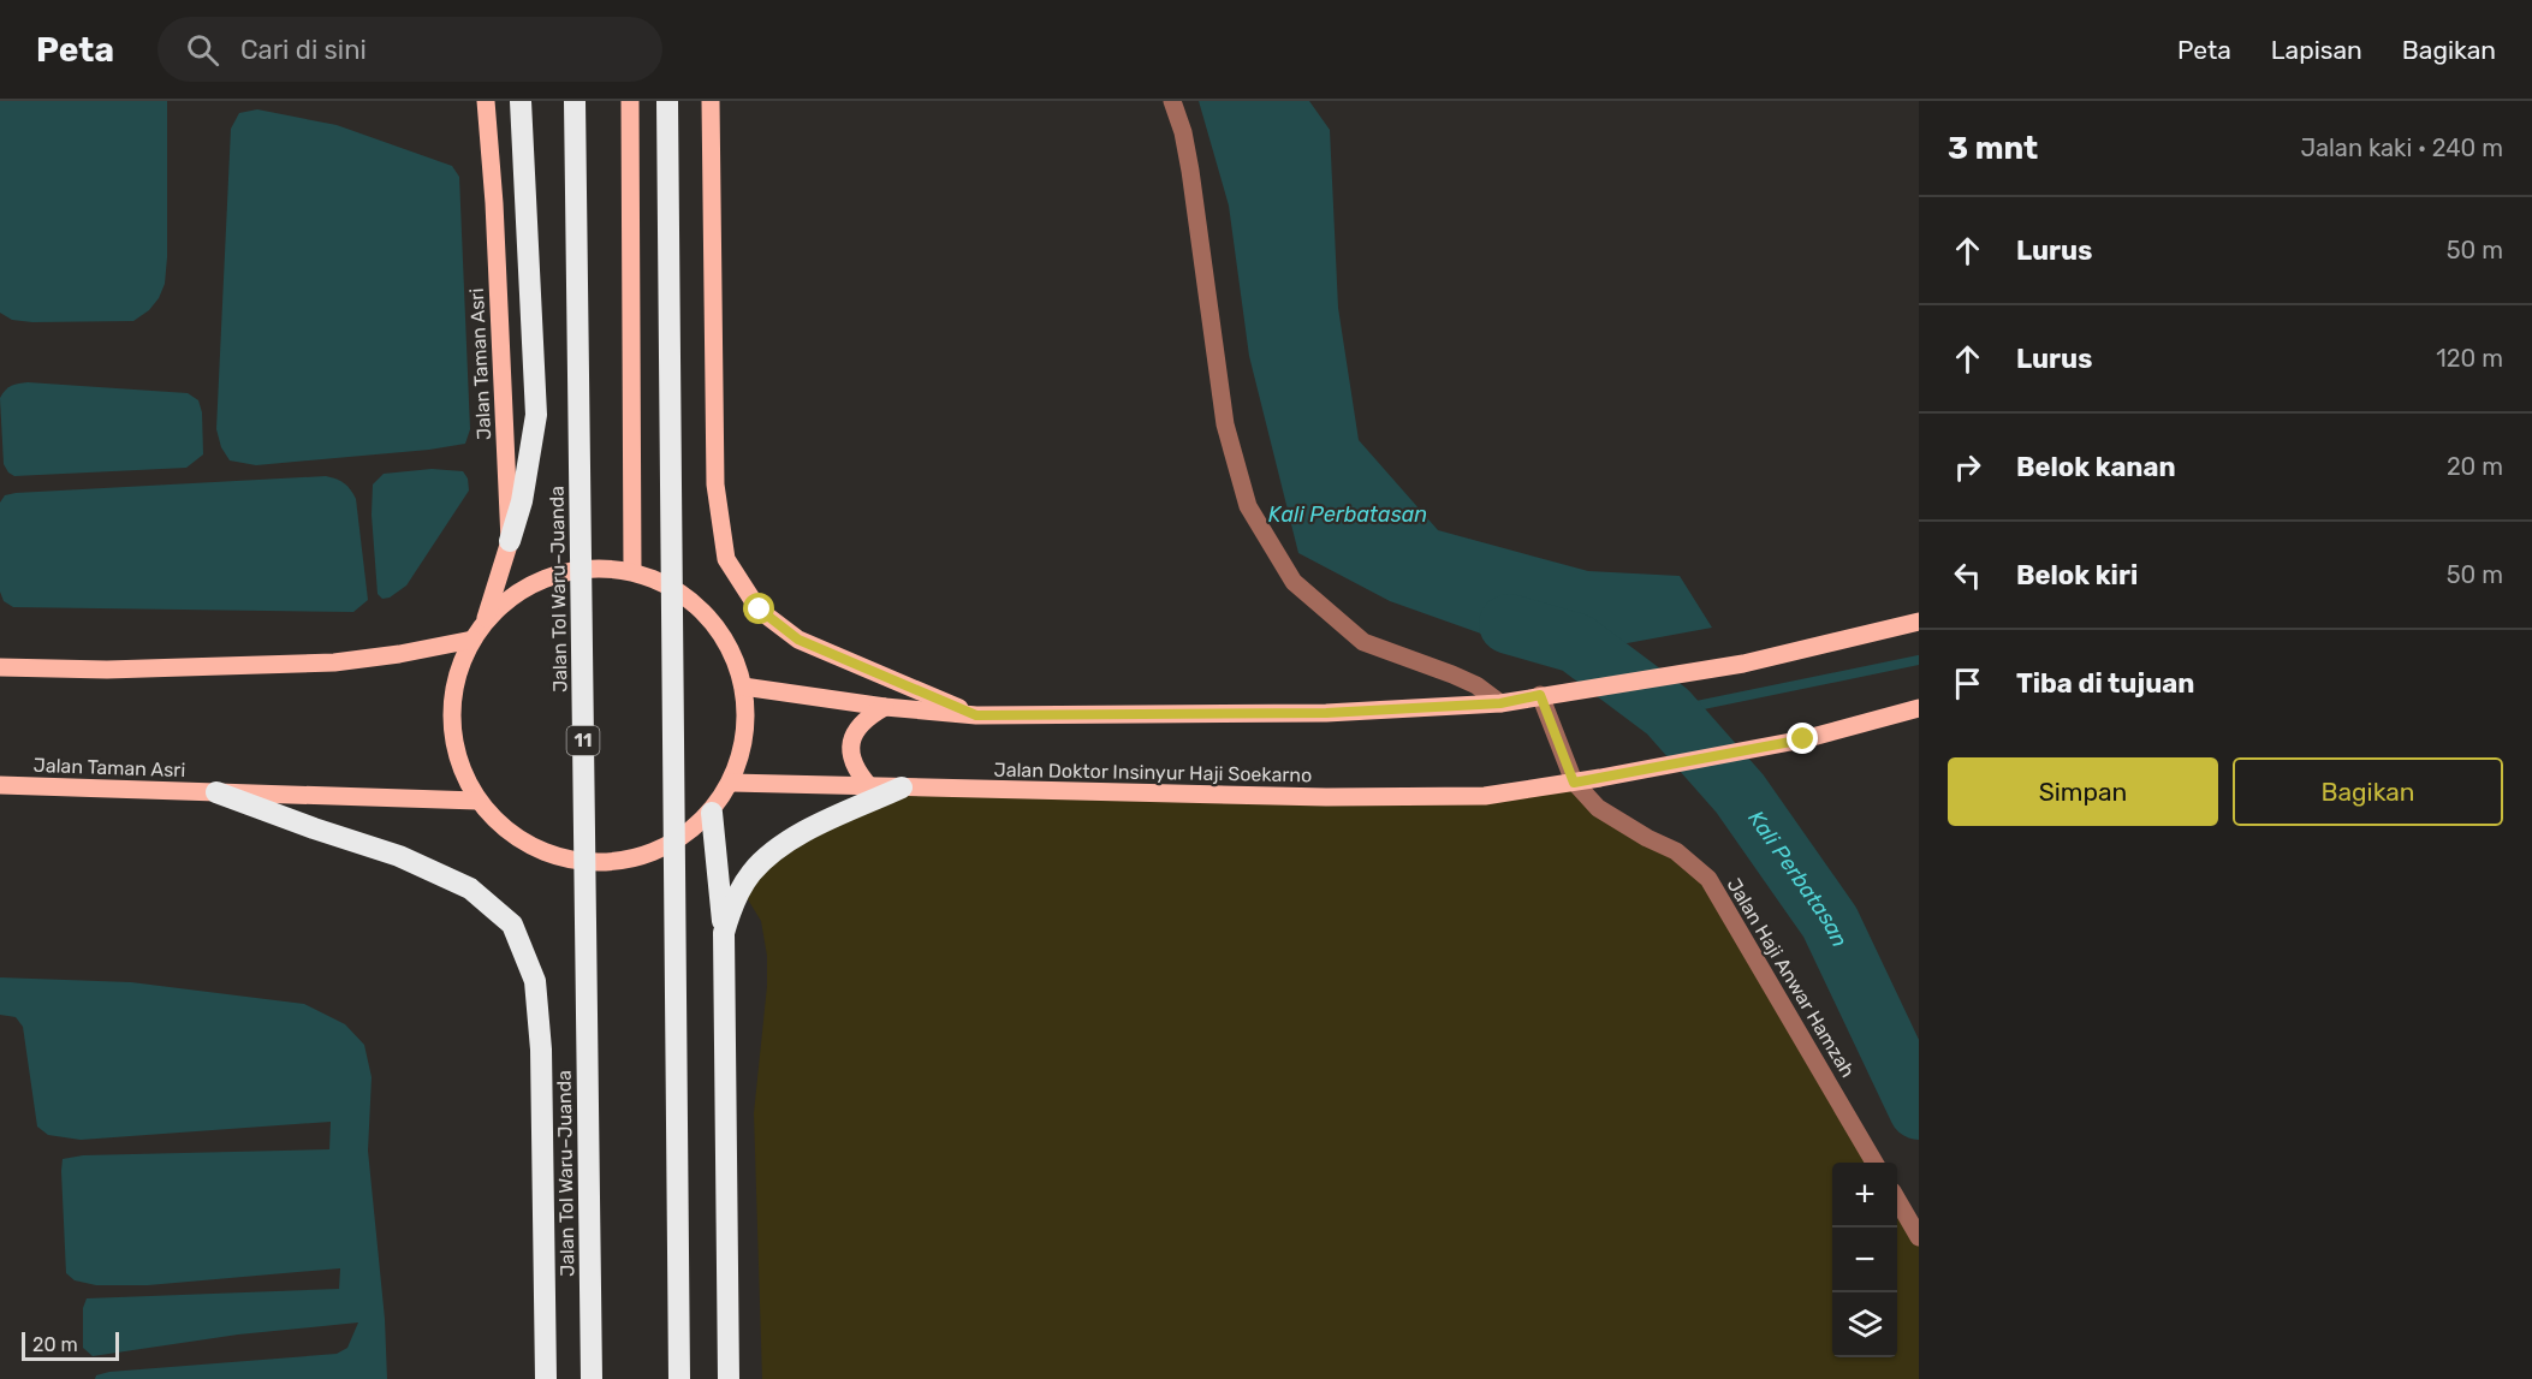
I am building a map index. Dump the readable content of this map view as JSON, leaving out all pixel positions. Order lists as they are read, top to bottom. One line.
{"streets":{"highway":["Jalan Tol Waru–Juanda","11"],"main road":["Jalan Taman Asri","Jalan Doktor Insinyur Haji Soekarno"],"street":["Jalan Haji Anwar Hamzah"]},"crossings":[["Jalan Doktor Insinyur Haji Soekarno","Jalan Haji Anwar Hamzah"]],"water":["Kali Perbatasan"],"scale_bar":"20 m","page":{"header":"Peta","search":"Cari di sini","nav":["Peta","Lapisan","Bagikan"],"heading":["3 mnt","Jalan kaki · 240 m"],"list":[["Lurus","50 m"],["Lurus","120 m"],["Belok kanan","20 m"],["Belok kiri","50 m"],"Tiba di tujuan"],"buttons":["Simpan","Bagikan"],"map_buttons":["+","−"],"scale":"20 m"}}
